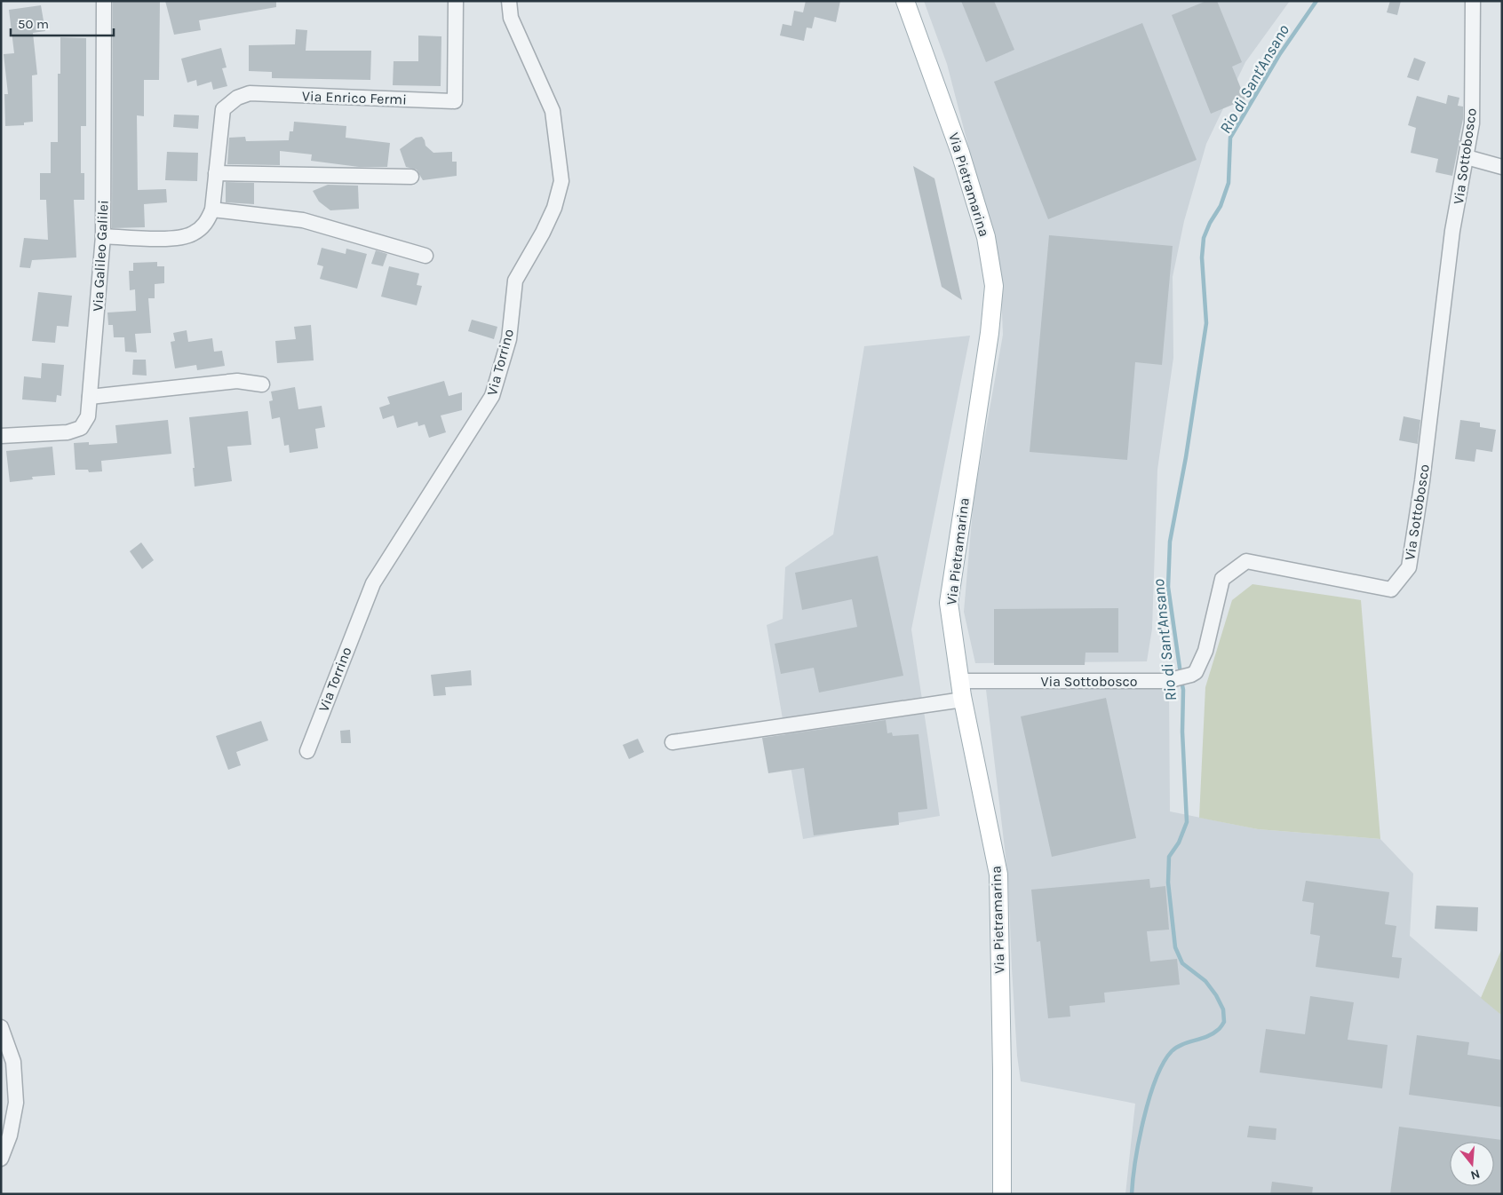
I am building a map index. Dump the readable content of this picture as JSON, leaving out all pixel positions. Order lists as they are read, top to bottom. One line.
{"streets":{"main road":["Via Pietramarina"],"street":["Via Enrico Fermi","Via Sottobosco","Via Galileo Galilei","Via Torrino"]},"crossings":[["Via Enrico Fermi","Via Galileo Galilei"],["Via Sottobosco","Via Pietramarina"]],"water":["Rio di Sant'Ansano"],"scale_bar":"50 m","north":"bottom"}
